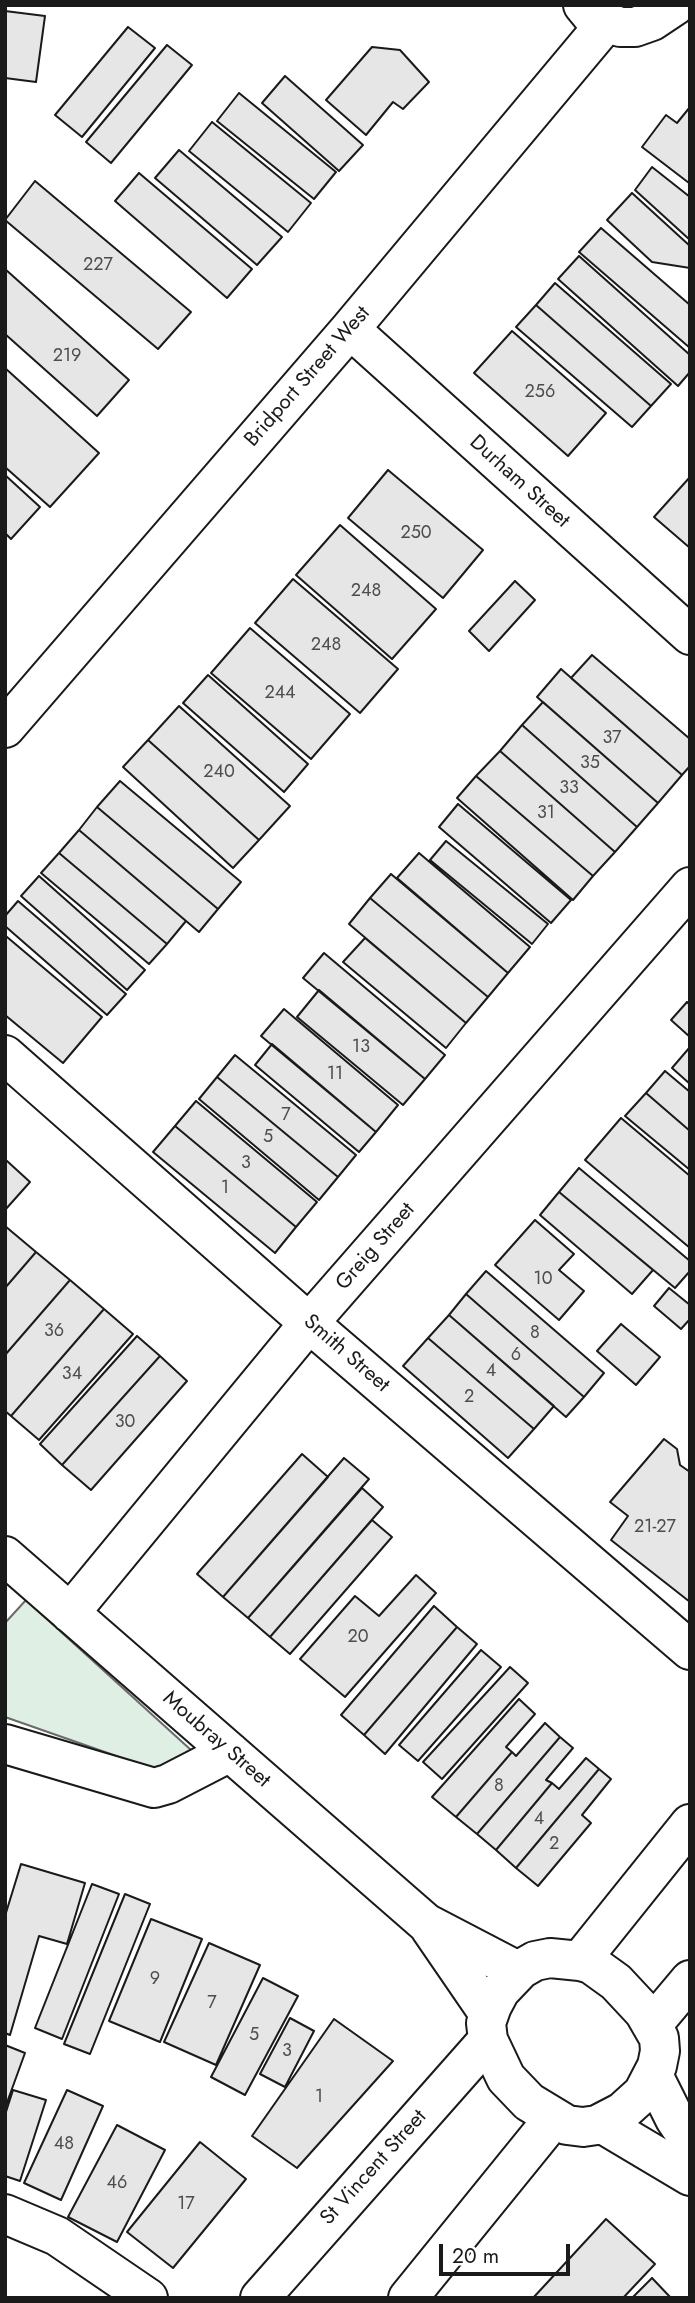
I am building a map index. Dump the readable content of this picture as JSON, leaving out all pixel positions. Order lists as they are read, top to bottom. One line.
{"streets":{"street":["Bridport Street West","Durham Street","Greig Street","Smith Street","Moubray Street","St Vincent Street"]},"crossings":[["Bridport Street West","Durham Street"],["Greig Street","Smith Street"],["Greig Street","Moubray Street"],["Moubray Street","St Vincent Street"]],"house_numbers":["227","219","256","250","248","248","244","37","35","240","33","31","13","11","7","5","3","1","10","36","8","6","4","34","2","30","21-27","20","8","4","2","9","7","5","3","1","48","46","17"],"scale_bar":"20 m"}
